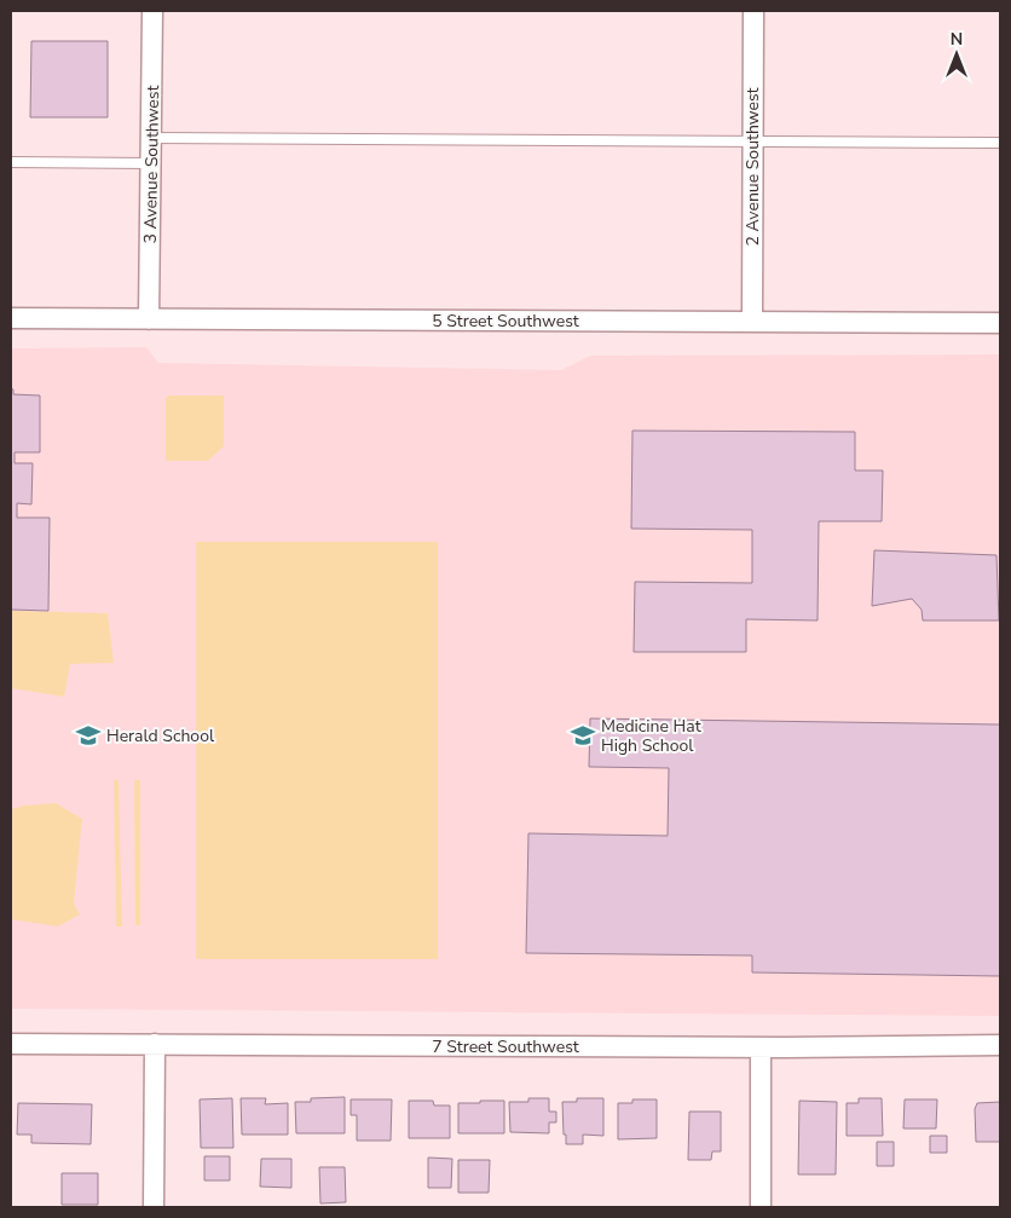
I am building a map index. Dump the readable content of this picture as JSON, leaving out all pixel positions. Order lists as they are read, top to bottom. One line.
{"streets":{"street":["3 Avenue Southwest","2 Avenue Southwest","5 Street Southwest","7 Street Southwest"]},"crossings":[["3 Avenue Southwest","5 Street Southwest"],["2 Avenue Southwest","5 Street Southwest"]],"places":{"school or university":["Herald School","Medicine Hat High School"]},"north":"top"}
